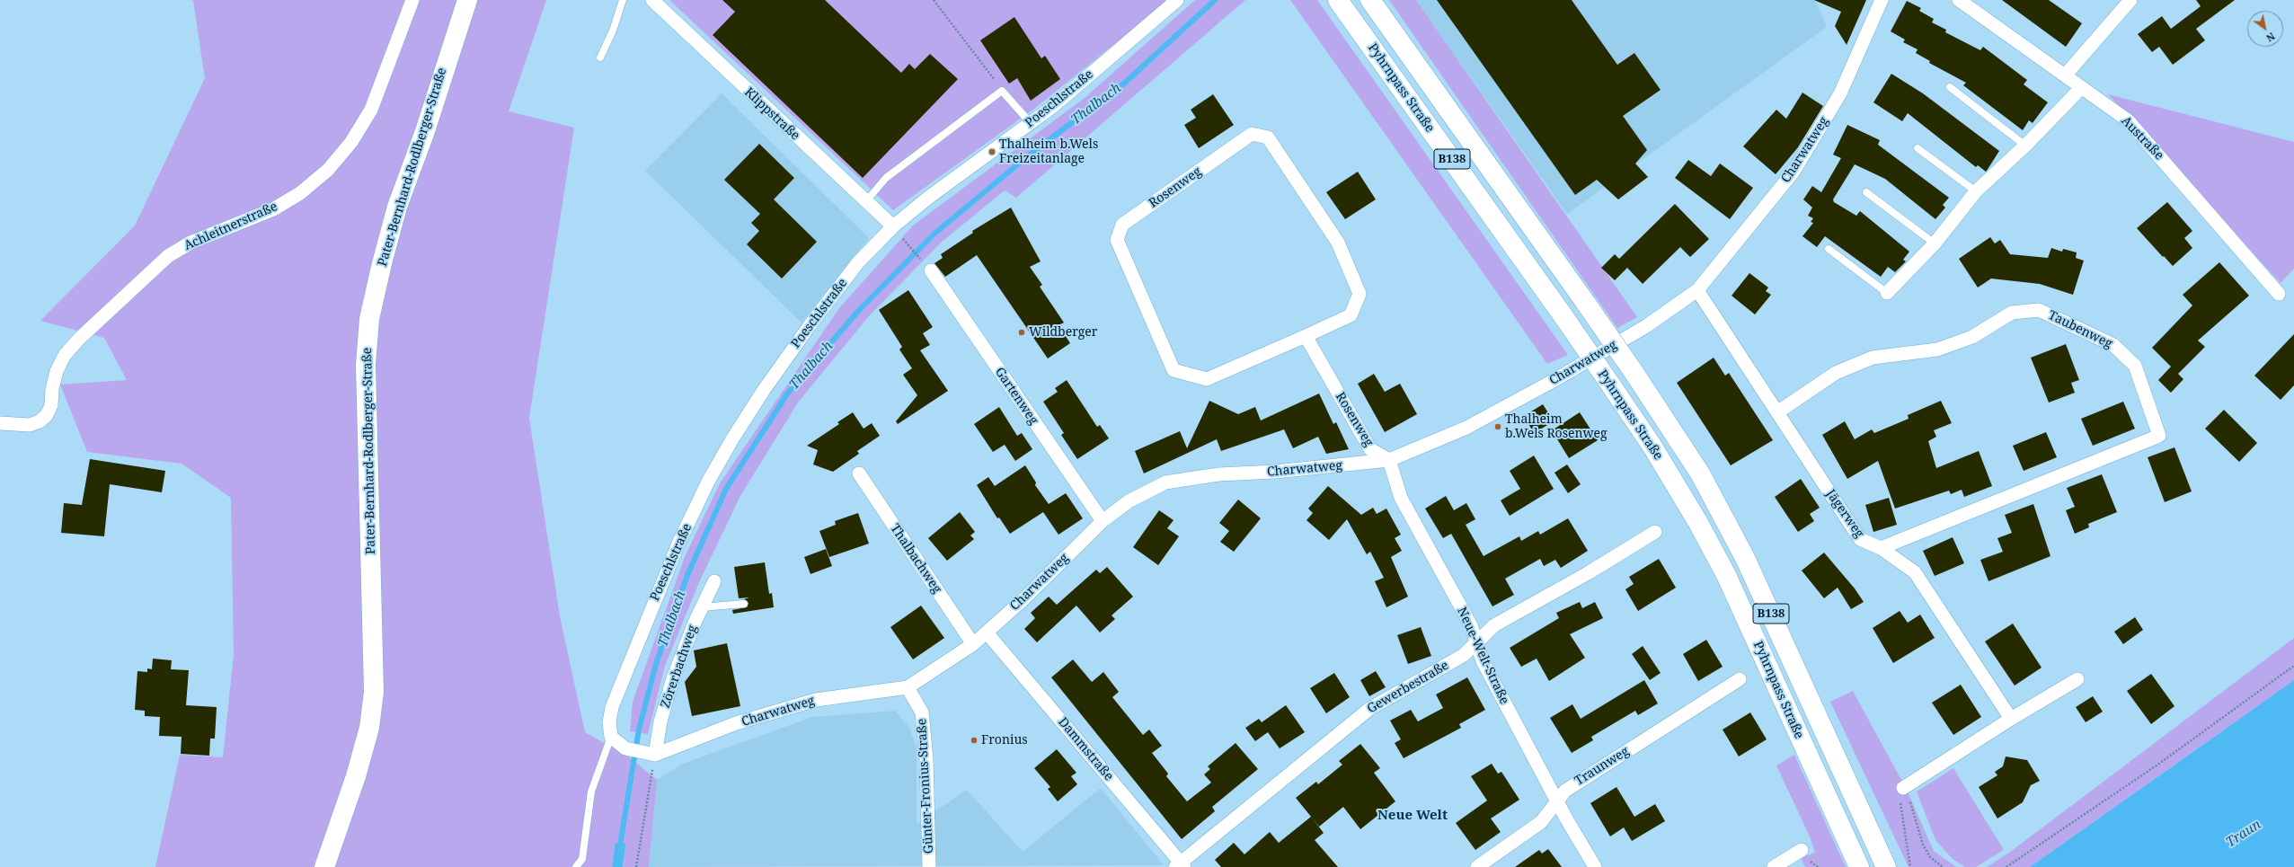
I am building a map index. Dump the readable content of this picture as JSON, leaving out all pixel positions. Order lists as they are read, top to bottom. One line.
{"streets":{"main road":["Pyhrnpass Straße","B138","Pater-Bernhard-Rodlberger-Straße"],"street":["Poeschlstraße","Klippstraße","Austraße","Charwatweg","Rosenweg","Achleitnerstraße","Taubenweg","Gartenweg","Jägerweg","Thalbachweg","Neue-Welt-Straße","Zörerbachweg","Gewerbestraße","Dammstraße","Traunweg","Günter-Fronius-Straße"]},"crossings":[["Poeschlstraße","Klippstraße"],["Charwatweg","Rosenweg"],["Charwatweg","Gartenweg"],["Charwatweg","Jägerweg"],["Charwatweg","Thalbachweg"],["Charwatweg","Neue-Welt-Straße"],["Charwatweg","Zörerbachweg"],["Charwatweg","Dammstraße"],["Charwatweg","Günter-Fronius-Straße"],["Rosenweg","Neue-Welt-Straße"],["Taubenweg","Jägerweg"],["Neue-Welt-Straße","Gewerbestraße"],["Neue-Welt-Straße","Traunweg"],["Gewerbestraße","Dammstraße"]],"districts":["Neue Welt"],"water":["Thalbach","Traun"],"places":["Thalheim b.Wels Freizeitanlage","Wildberger","Thalheim b.Wels Rosenweg","Fronius"],"north":"bottom right"}
